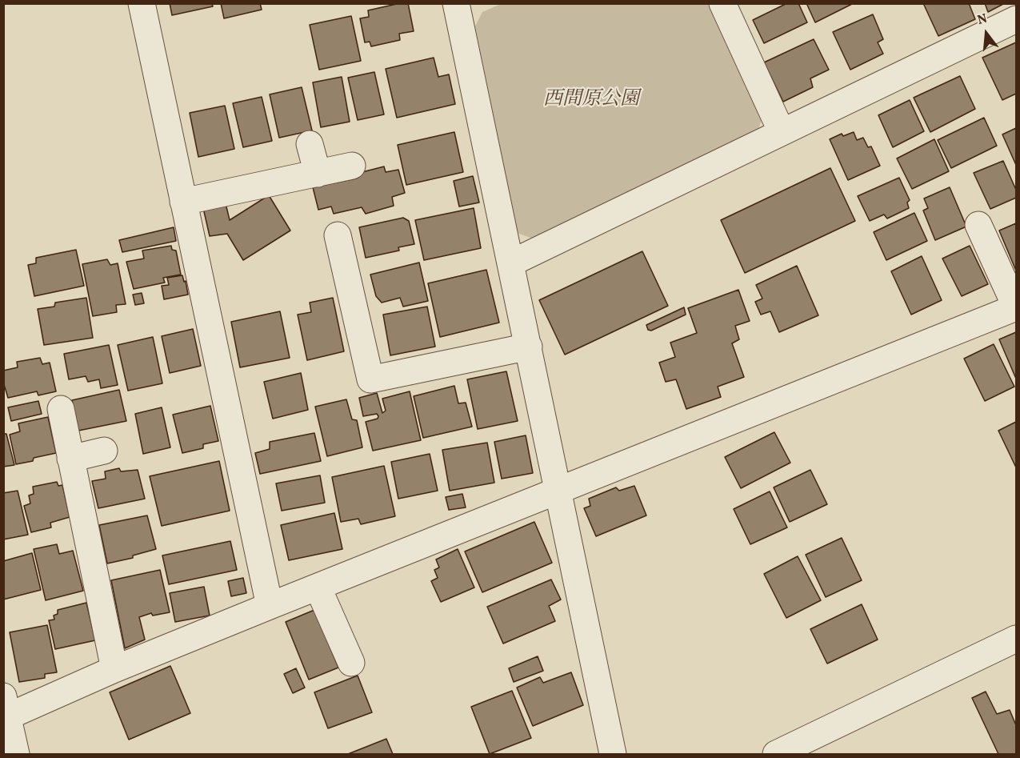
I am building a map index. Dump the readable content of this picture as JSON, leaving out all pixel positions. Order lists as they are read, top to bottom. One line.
{"parks":["西間原公園"],"north":"top"}
